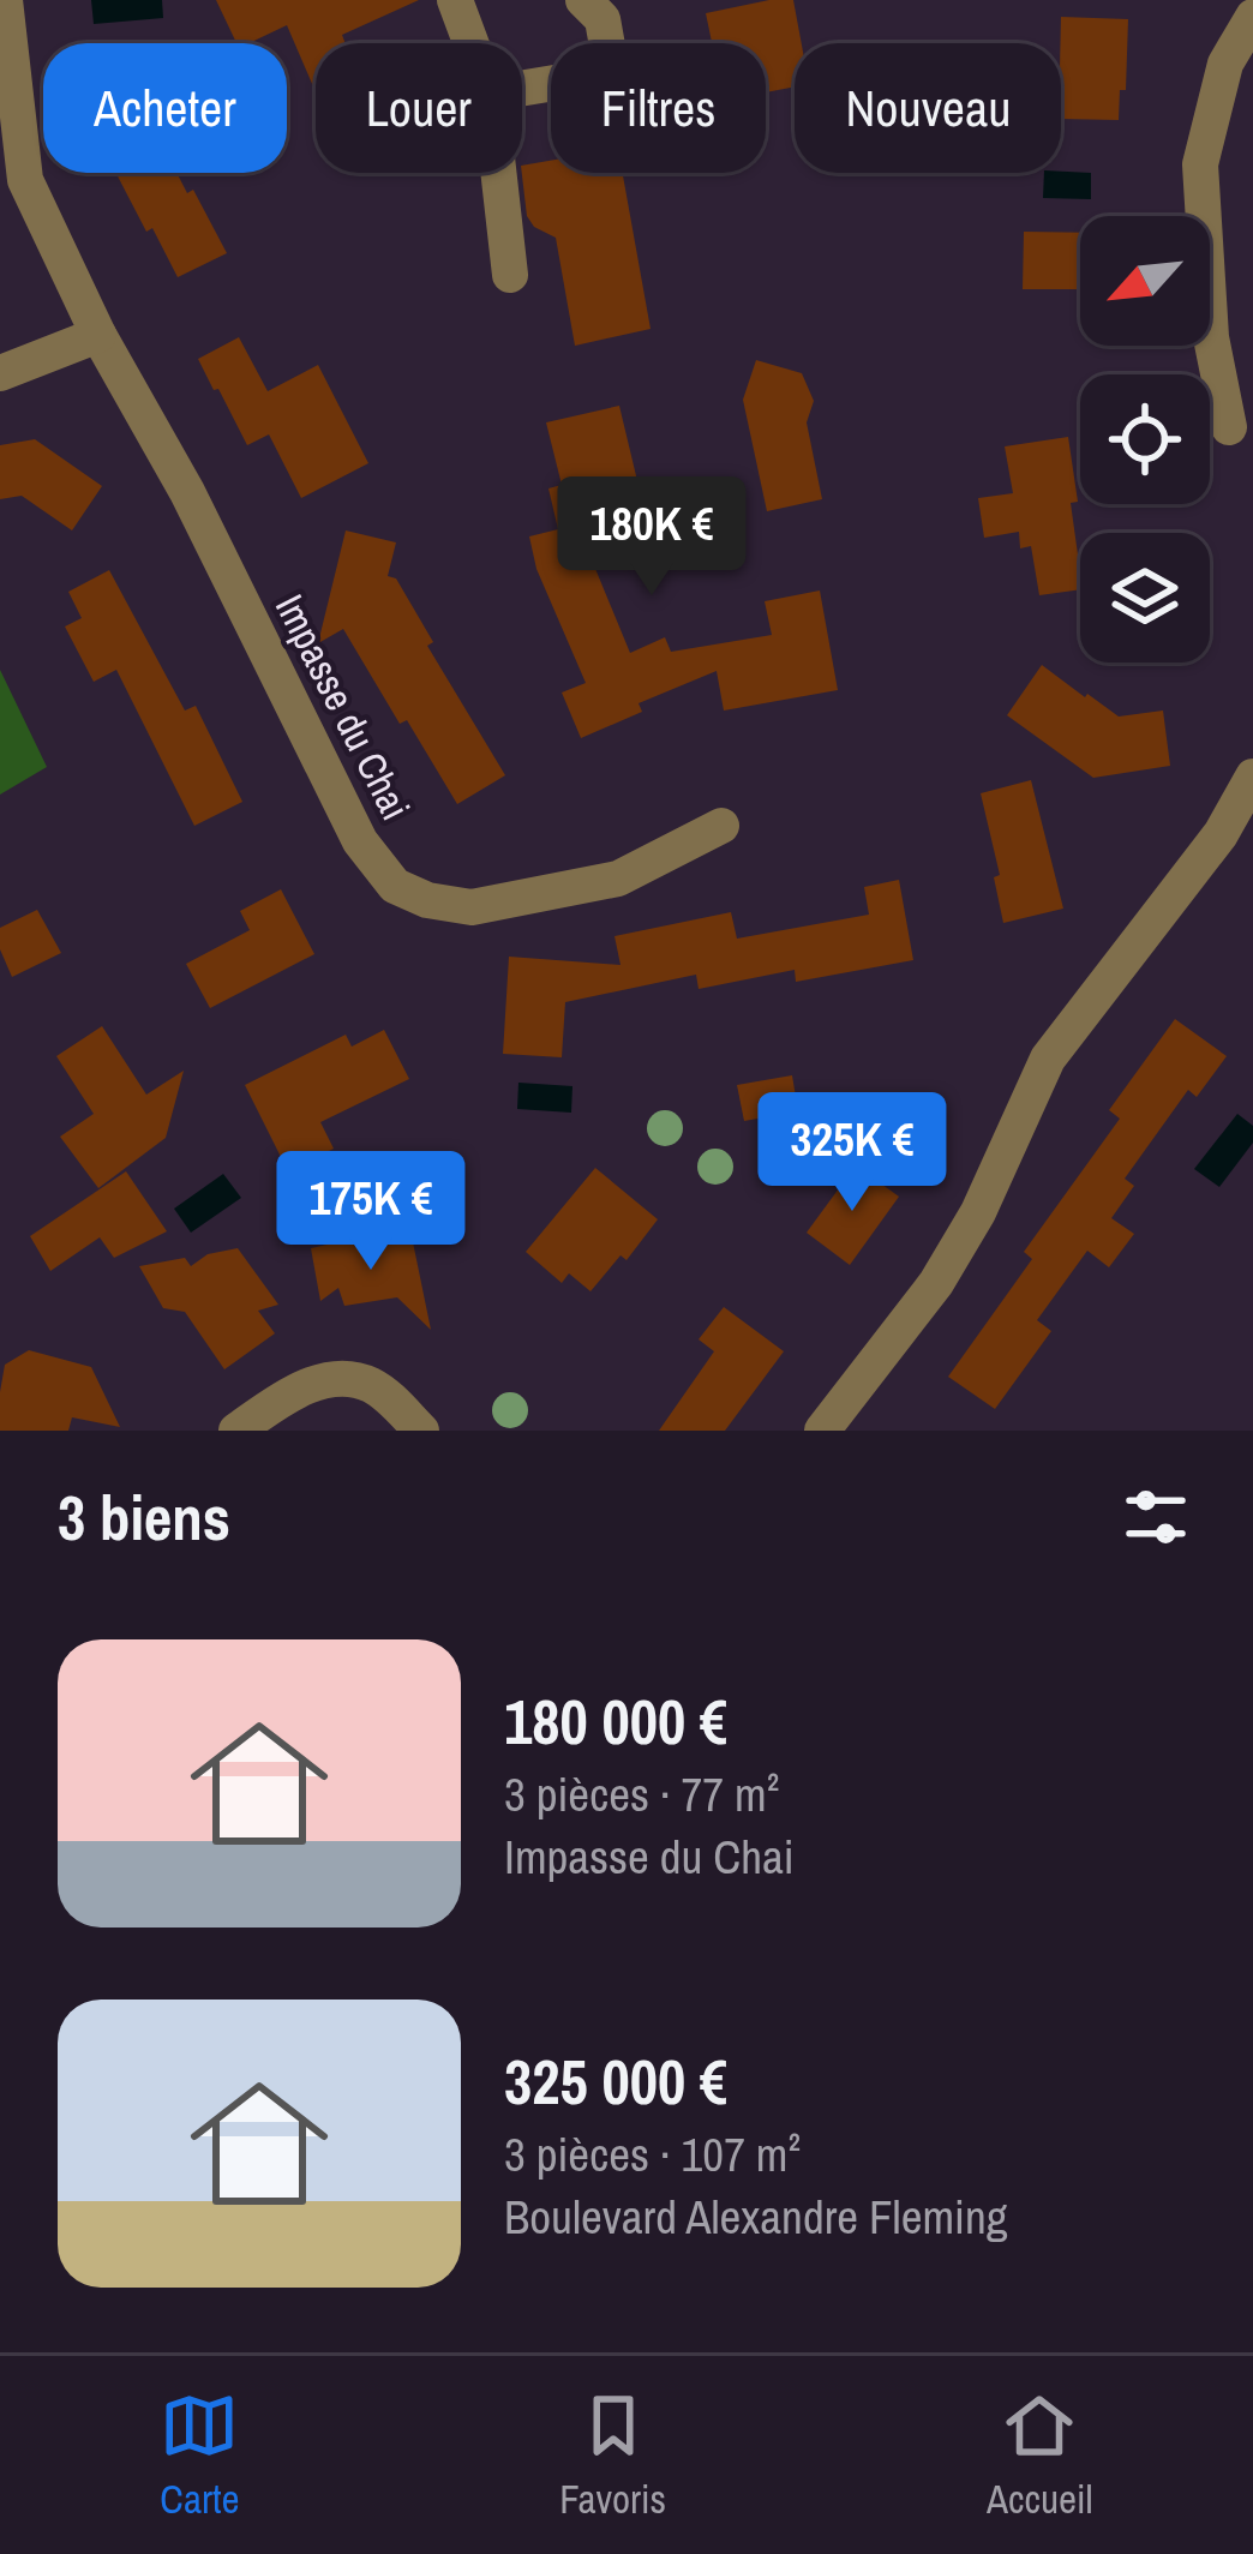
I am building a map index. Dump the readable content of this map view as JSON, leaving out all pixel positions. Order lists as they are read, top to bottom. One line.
{"streets":{"street":["Impasse du Chai"]},"north":"bottom left","page":{"chip":["Acheter","Louer","Filtres","Nouveau"],"price":["180K €","325K €","175K €"],"heading":"3 biens","list":[{"name":"180 000 €","note":"3 pièces · 77 m² · Impasse du Chai"},{"name":"325 000 €","note":"3 pièces · 107 m² · Boulevard Alexandre Fleming"}],"tabs":["Carte","Favoris","Accueil"]}}
